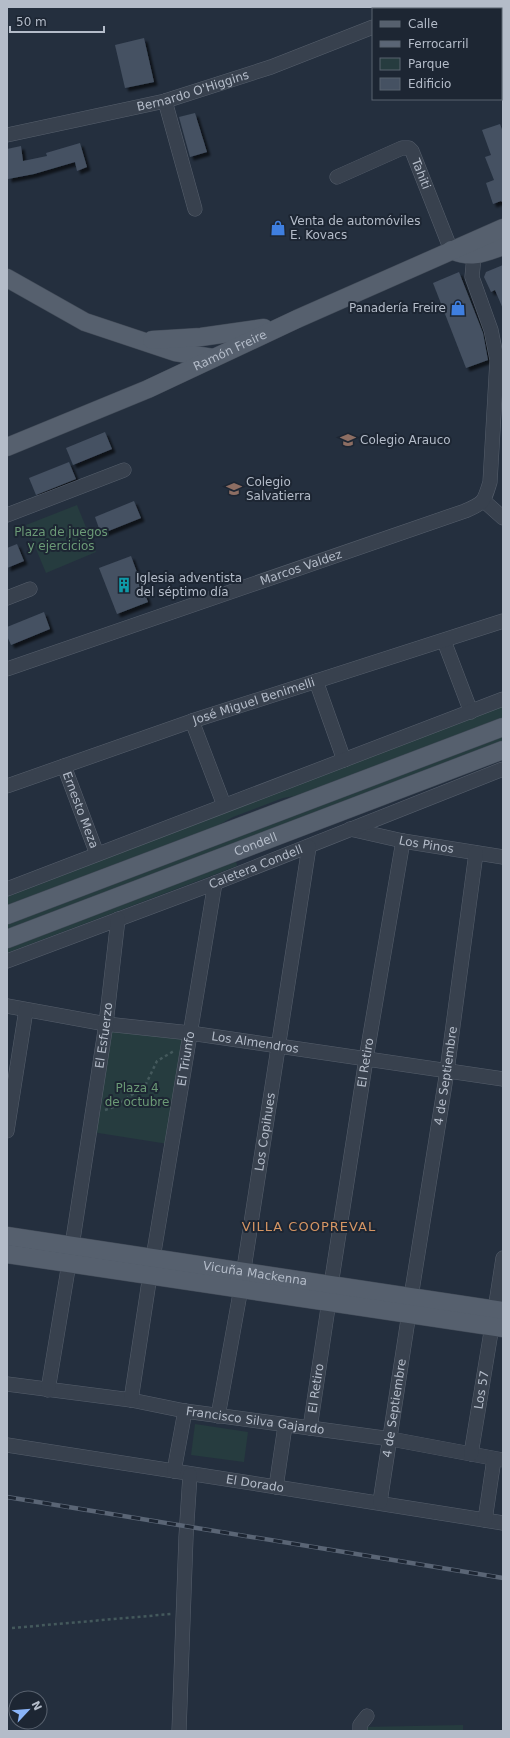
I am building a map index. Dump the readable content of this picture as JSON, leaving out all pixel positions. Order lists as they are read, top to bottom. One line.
{"streets":{"main road":["Ramón Freire","Condell","Vicuña Mackenna"],"street":["Bernardo O'Higgins","Tahiti","Marcos Valdez","José Miguel Benimelli","Ernesto Meza","Los Pinos","Caletera Condell","El Esfuerzo","Los Almendros","El Triunfo","El Retiro","4 de Septiembre","Los Copihues","Los 57","Francisco Silva Gajardo","El Dorado"]},"crossings":[["Tahiti","Ramón Freire"],["José Miguel Benimelli","Ernesto Meza"],["Los Pinos","Caletera Condell"],["Los Pinos","El Retiro"],["Los Pinos","4 de Septiembre"],["Caletera Condell","El Esfuerzo"],["Caletera Condell","El Triunfo"],["Caletera Condell","Los Copihues"],["El Esfuerzo","Los Almendros"],["El Esfuerzo","Vicuña Mackenna"],["El Esfuerzo","Francisco Silva Gajardo"],["Los Almendros","El Triunfo"],["Los Almendros","El Retiro"],["Los Almendros","4 de Septiembre"],["Los Almendros","Los Copihues"],["El Triunfo","Vicuña Mackenna"],["El Triunfo","Francisco Silva Gajardo"],["El Retiro","Vicuña Mackenna"],["El Retiro","Francisco Silva Gajardo"],["4 de Septiembre","Vicuña Mackenna"],["4 de Septiembre","Francisco Silva Gajardo"],["4 de Septiembre","El Dorado"],["Los Copihues","Vicuña Mackenna"],["Los Copihues","Francisco Silva Gajardo"],["Vicuña Mackenna","Los 57"],["Los 57","Francisco Silva Gajardo"]],"districts":["VILLA COOPREVAL"],"parks":["Plaza de juegos y ejercicios","Plaza 4 de octubre"],"places":{"shop":["Venta de automóviles E. Kovacs","Panadería Freire"],"school or university":["Colegio Arauco","Colegio Salvatierra"],"building":["Iglesia adventista del séptimo día"]},"legend":["Calle","Ferrocarril","Parque","Edificio"],"scale_bar":"50 m","north":"top right"}
